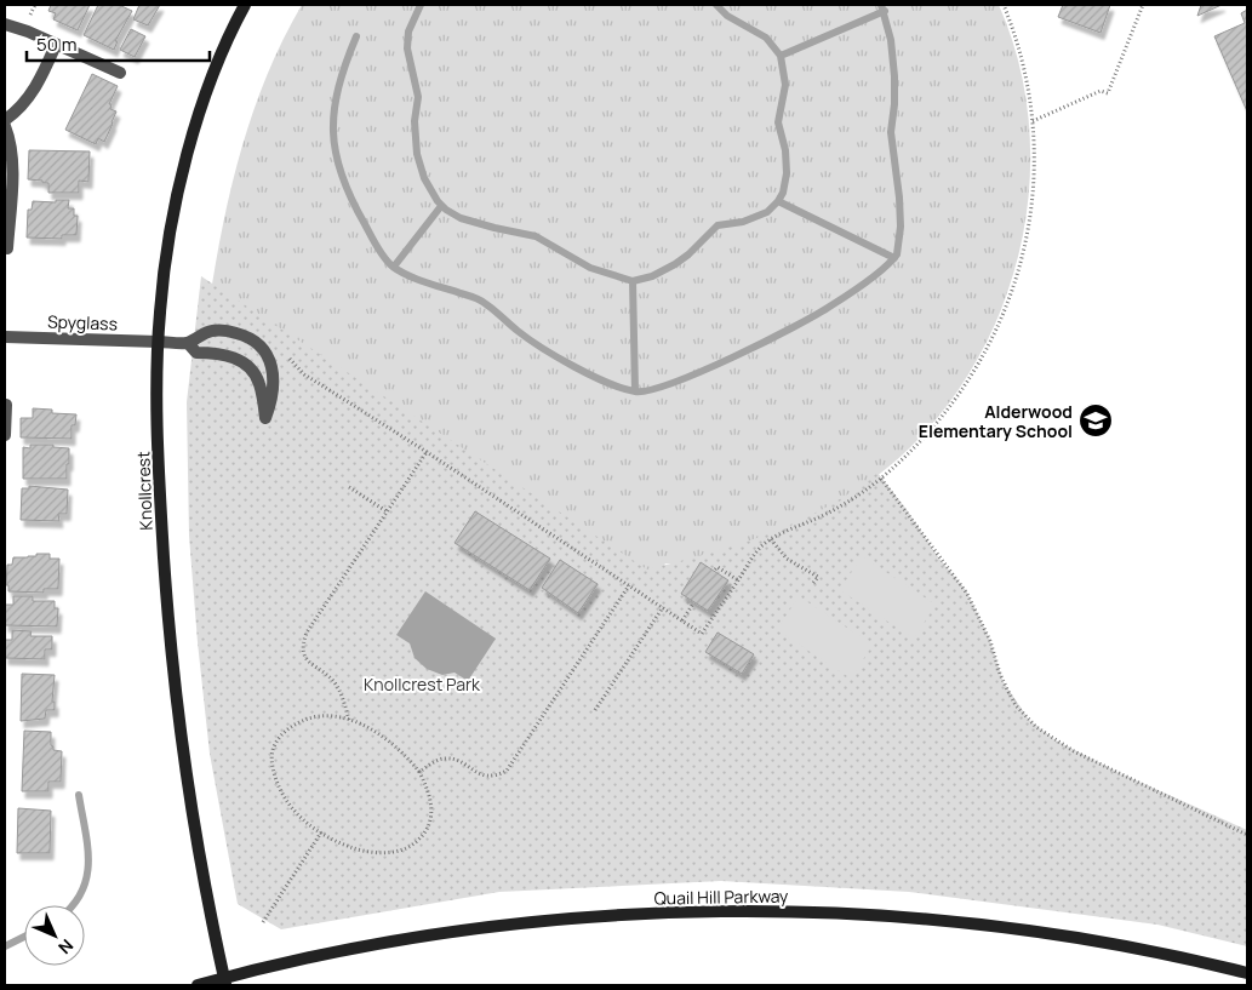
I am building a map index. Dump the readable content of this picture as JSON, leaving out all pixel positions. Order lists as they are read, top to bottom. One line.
{"streets":{"main road":["Knollcrest","Quail Hill Parkway"],"street":["Spyglass"]},"crossings":[["Spyglass","Knollcrest"],["Knollcrest","Quail Hill Parkway"]],"parks":["Knollcrest Park"],"places":{"school or university":["Alderwood Elementary School"]},"scale_bar":"50 m","north":"bottom right"}
